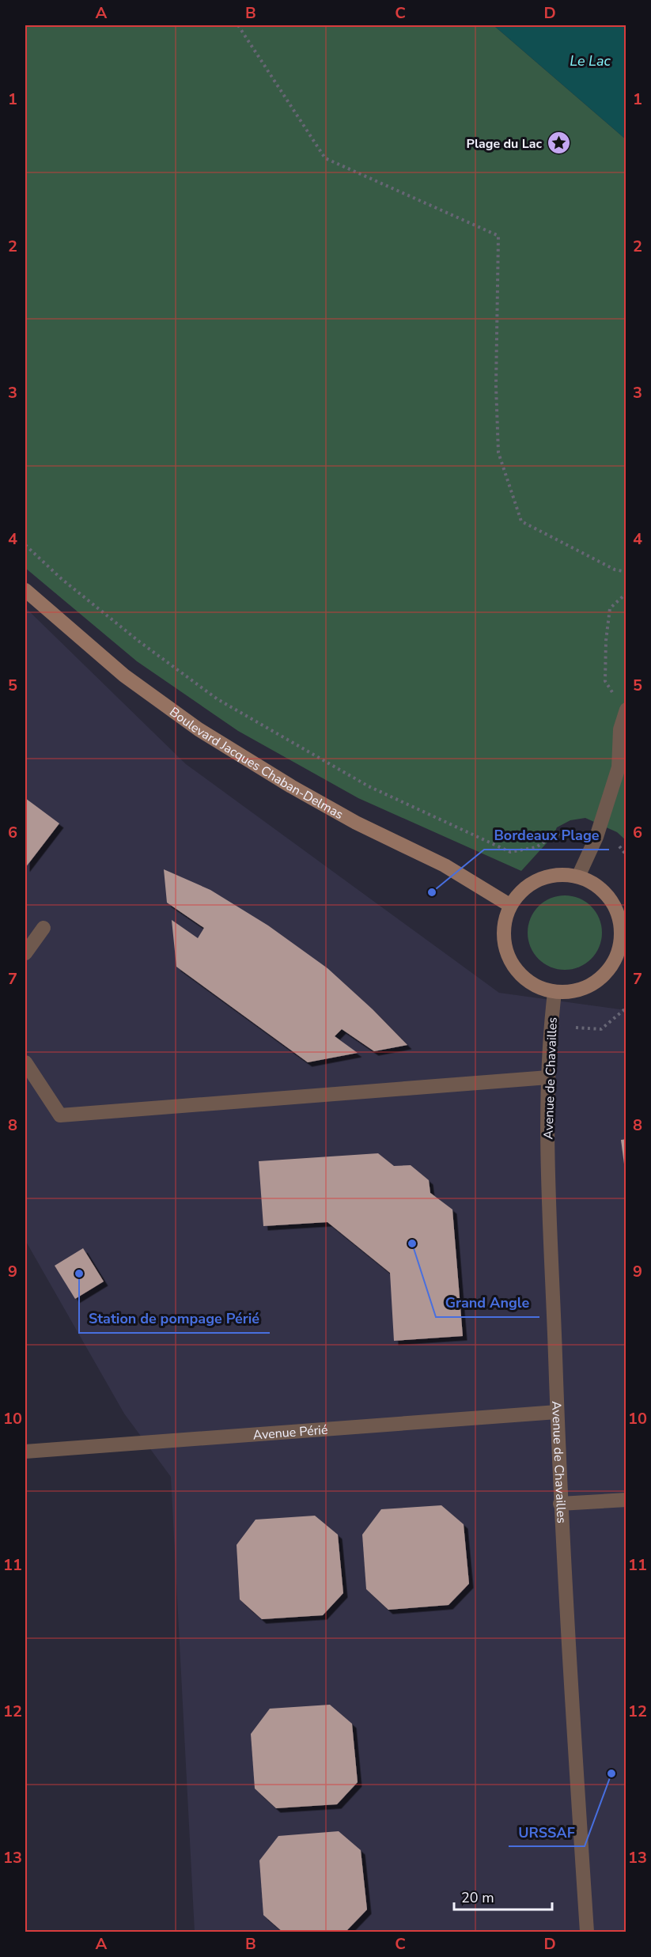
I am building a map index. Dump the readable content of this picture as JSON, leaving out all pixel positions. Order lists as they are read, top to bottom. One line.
{"streets":{"main road":["Boulevard Jacques Chaban-Delmas"],"street":["Avenue de Chavailles","Avenue Périé"]},"crossings":[["Boulevard Jacques Chaban-Delmas","Avenue de Chavailles"],["Avenue de Chavailles","Avenue Périé"]],"water":["Le Lac"],"places":{"place":["Plage du Lac"],"other":["Bordeaux Plage","Grand Angle","Station de pompage Périé","URSSAF"]},"scale_bar":"20 m","grid":{"columns":["A","B","C","D"],"rows":["1","2","3","4","5","6","7","8","9","10","11","12","13"]}}
